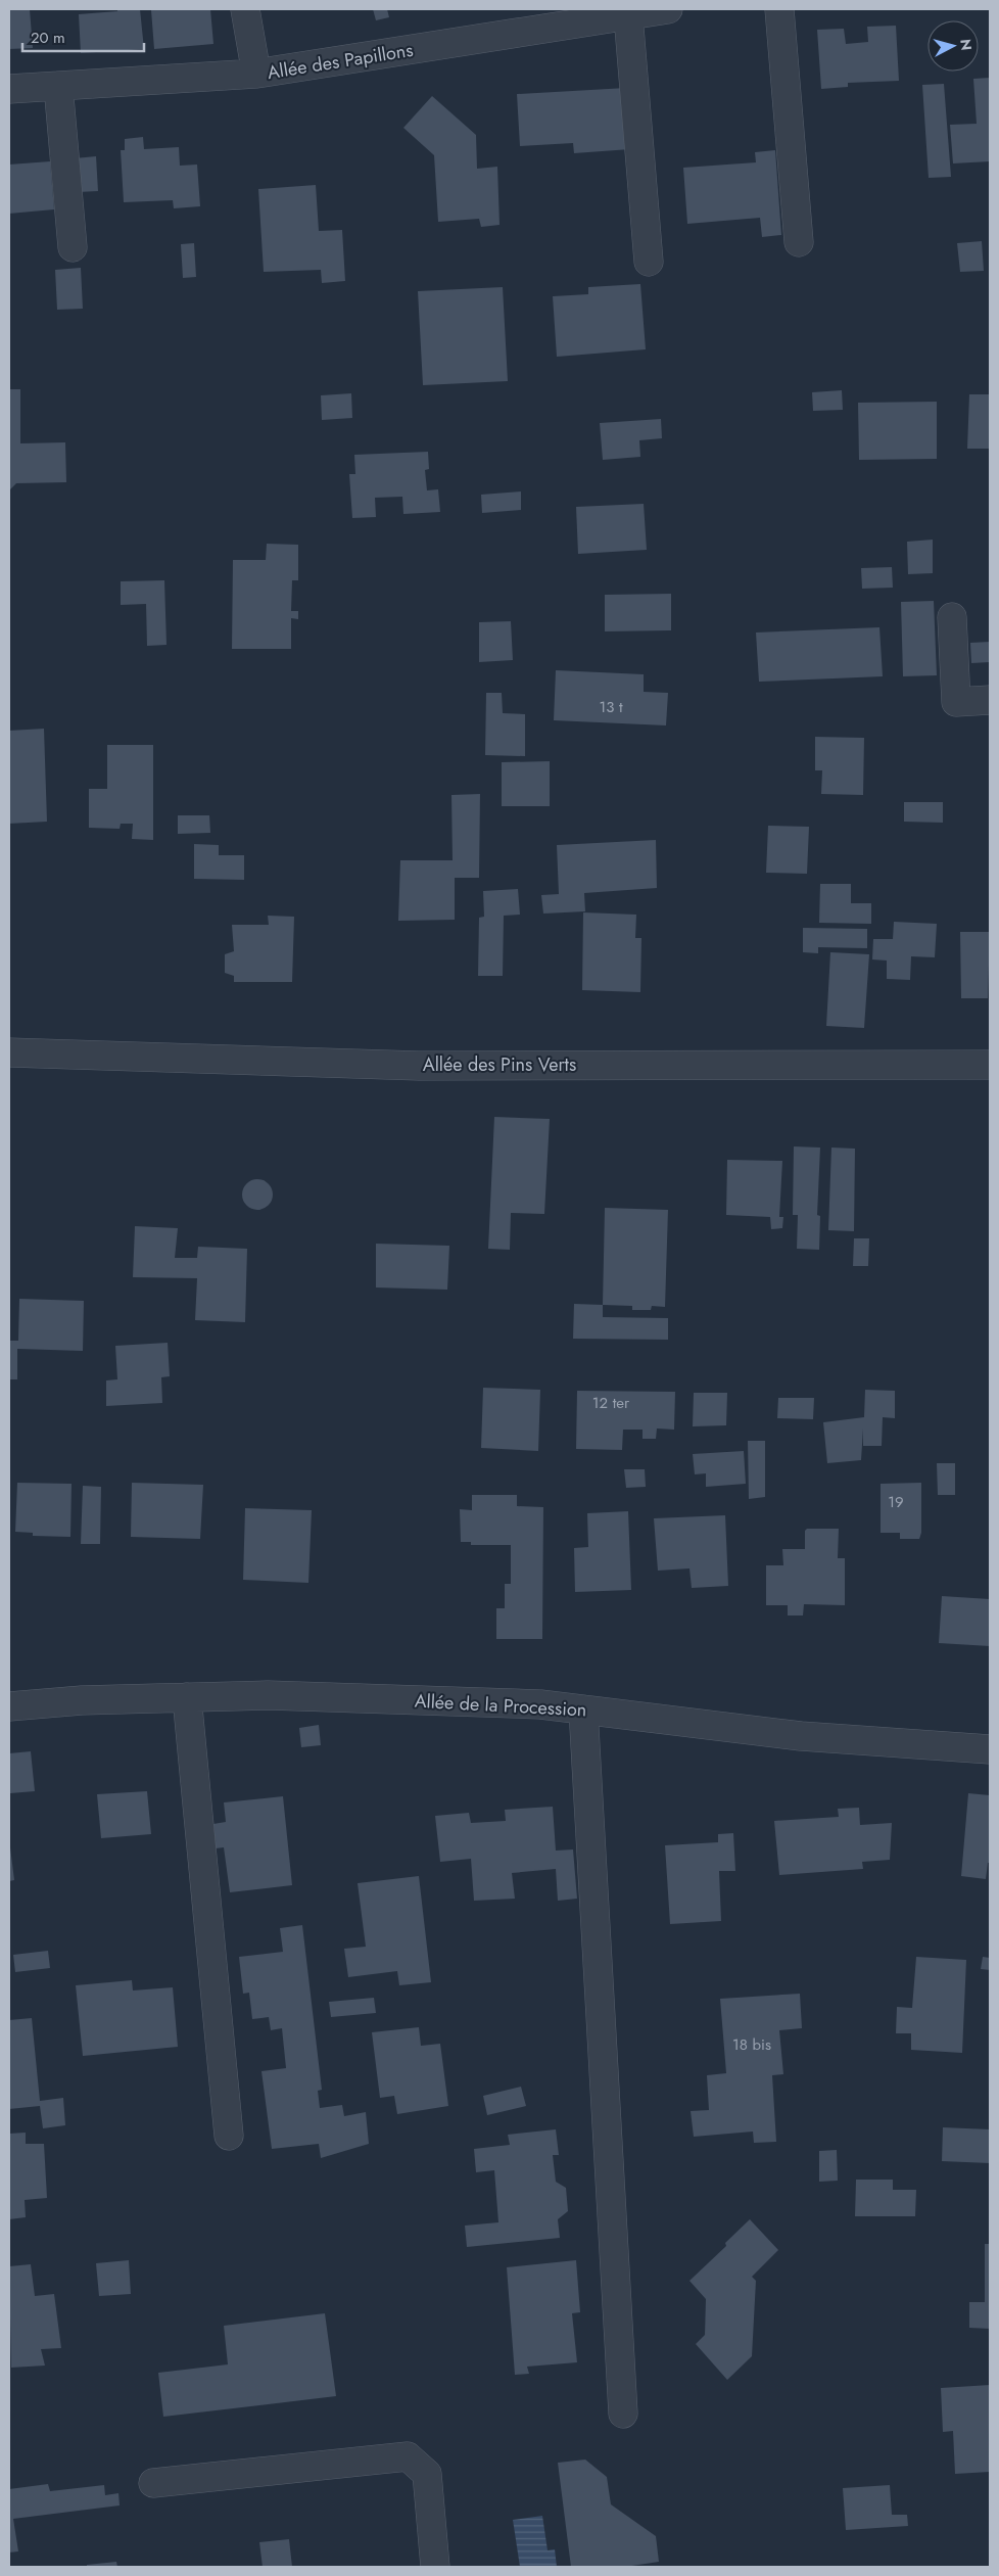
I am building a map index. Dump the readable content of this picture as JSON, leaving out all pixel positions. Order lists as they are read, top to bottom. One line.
{"streets":{"street":["Allée des Papillons","Allée des Pins Verts","Allée de la Procession"]},"house_numbers":["13 t","12 ter","19","18 bis"],"scale_bar":"20 m","north":"right"}
